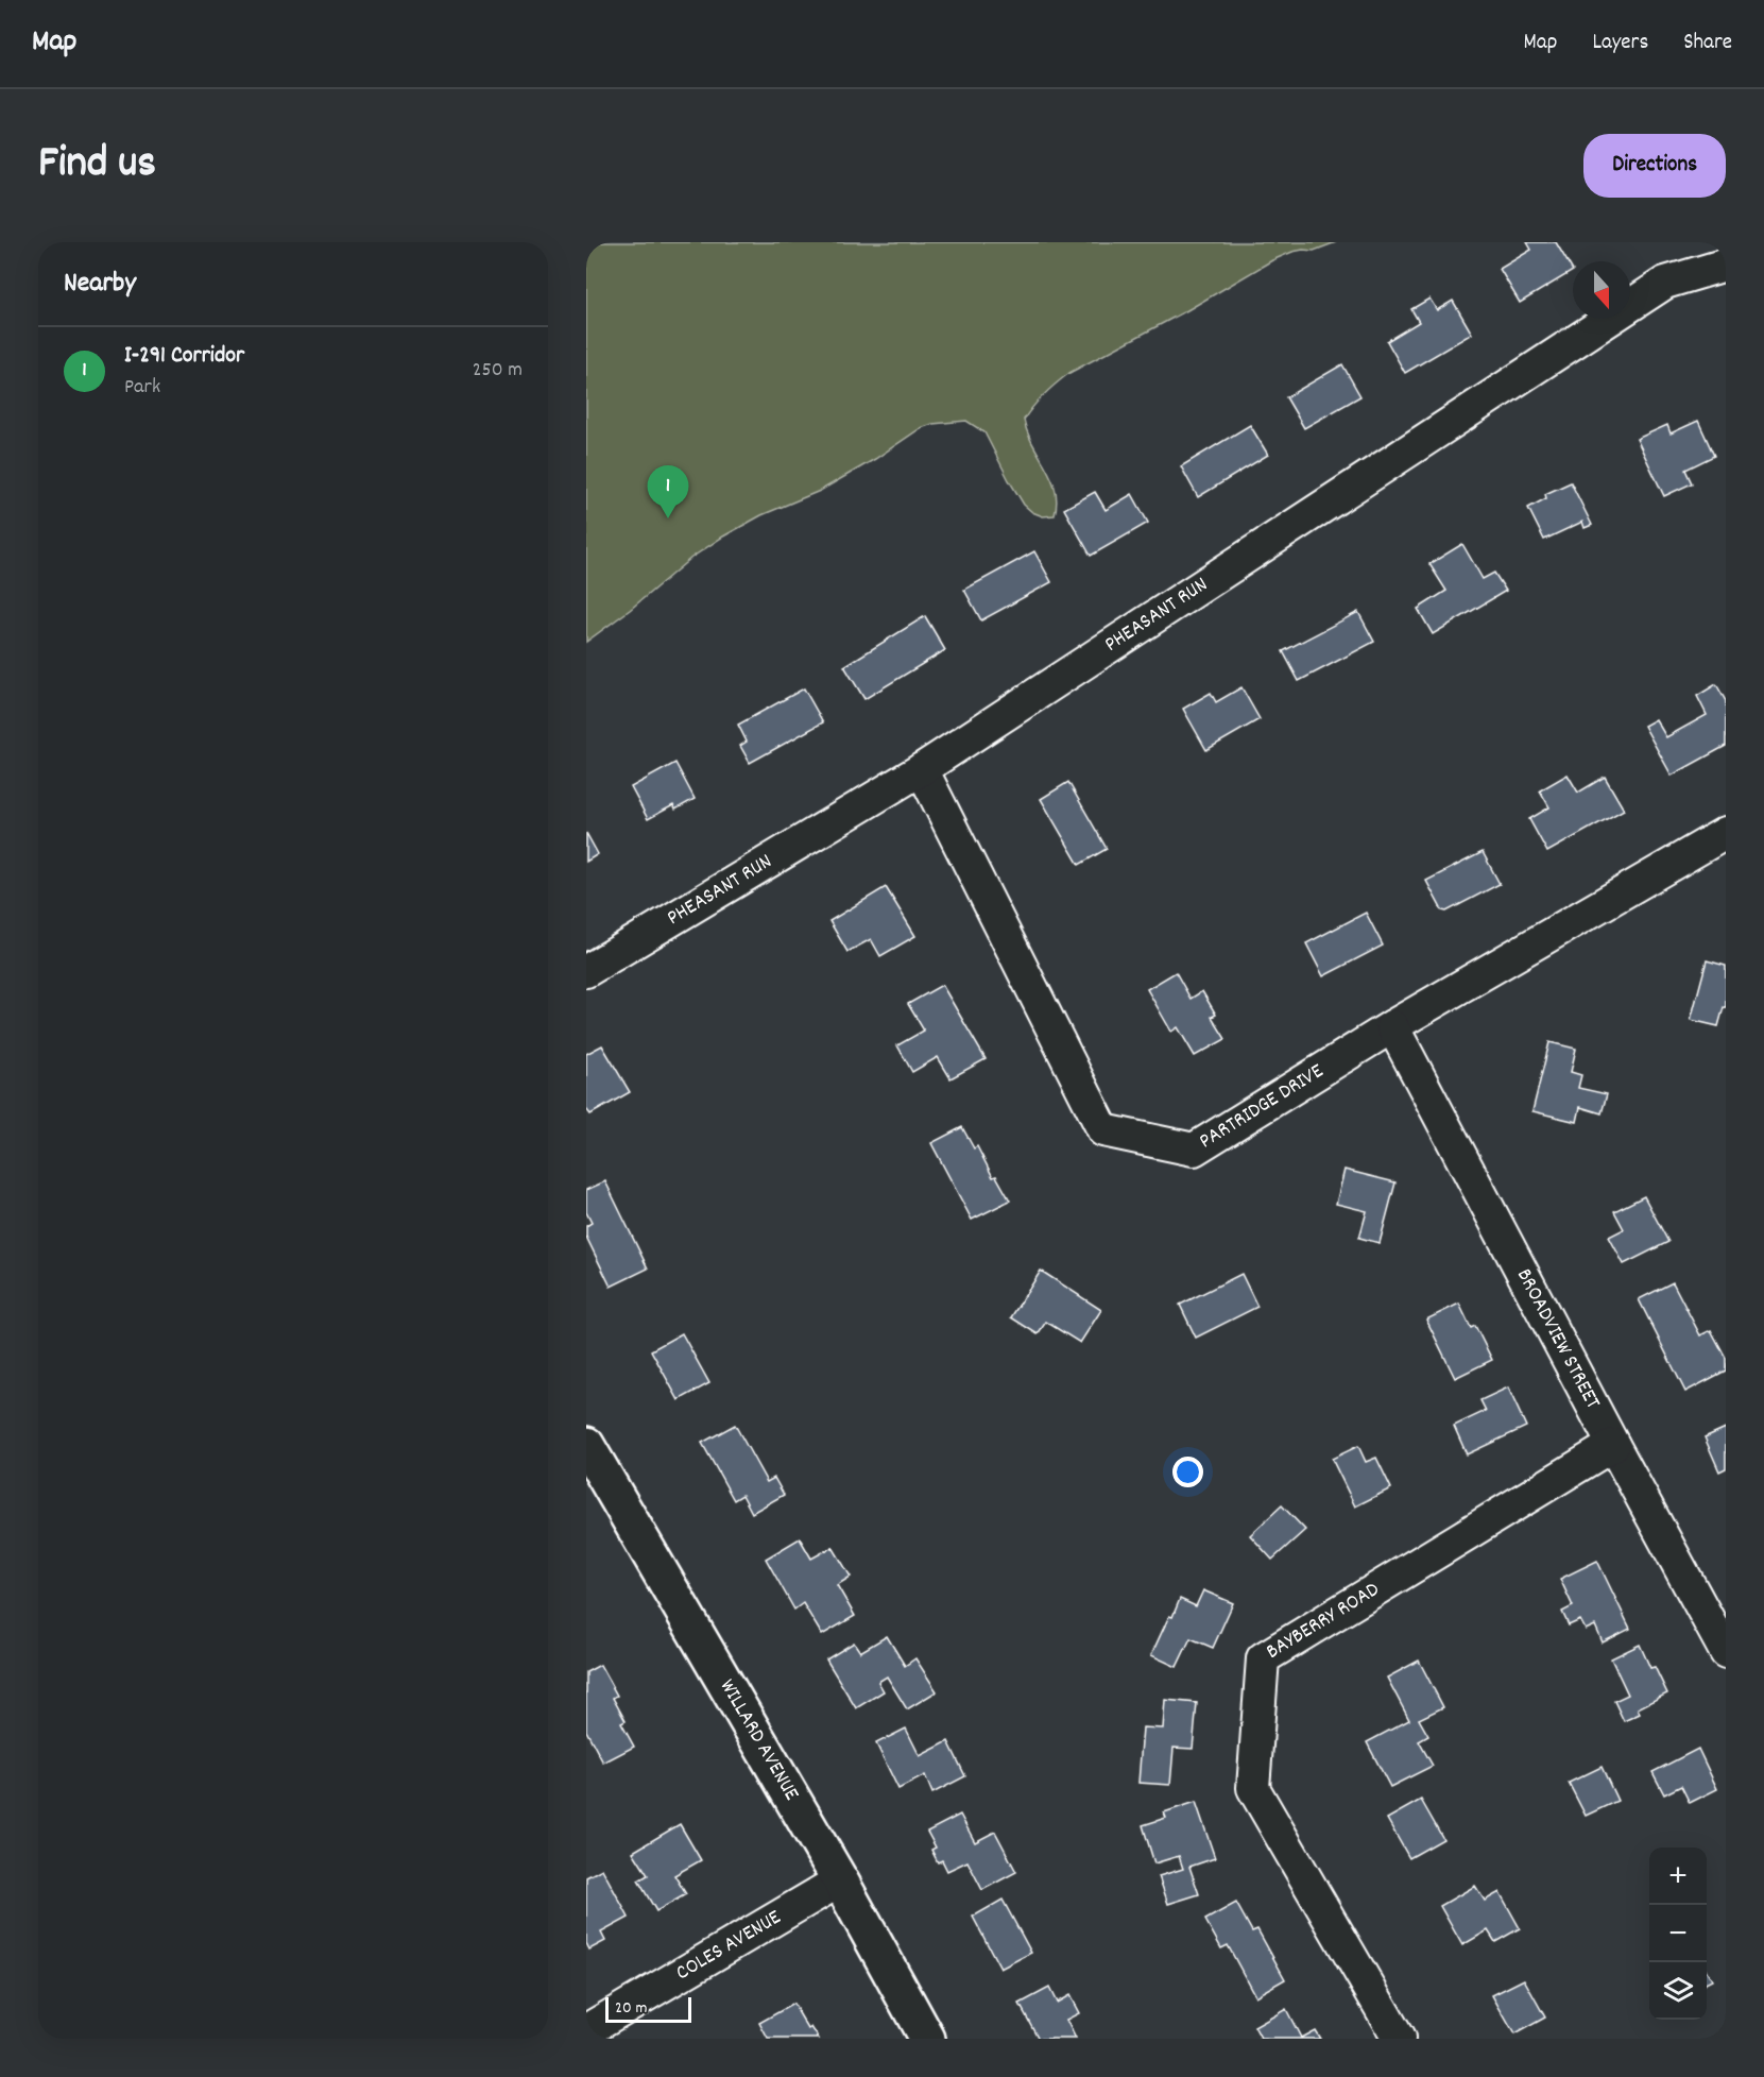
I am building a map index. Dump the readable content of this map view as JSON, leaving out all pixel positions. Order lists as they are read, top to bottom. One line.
{"streets":{"main road":["WILLARD AVENUE"],"street":["PHEASANT RUN","PARTRIDGE DRIVE","BROADVIEW STREET","BAYBERRY ROAD","COLES AVENUE"]},"crossings":[["PHEASANT RUN","PARTRIDGE DRIVE"],["PARTRIDGE DRIVE","BROADVIEW STREET"],["BROADVIEW STREET","BAYBERRY ROAD"],["WILLARD AVENUE","COLES AVENUE"]],"scale_bar":"20 m","north":"bottom","page":{"header":"Map","nav":["Map","Layers","Share"],"title":"Find us","buttons":"Directions","heading":"Nearby","list":[{"mark":"1","name":"I-291 Corridor","note":"Park","value":"250 m"}],"pins":"1","map_buttons":["+","−"],"scale":"20 m"}}
